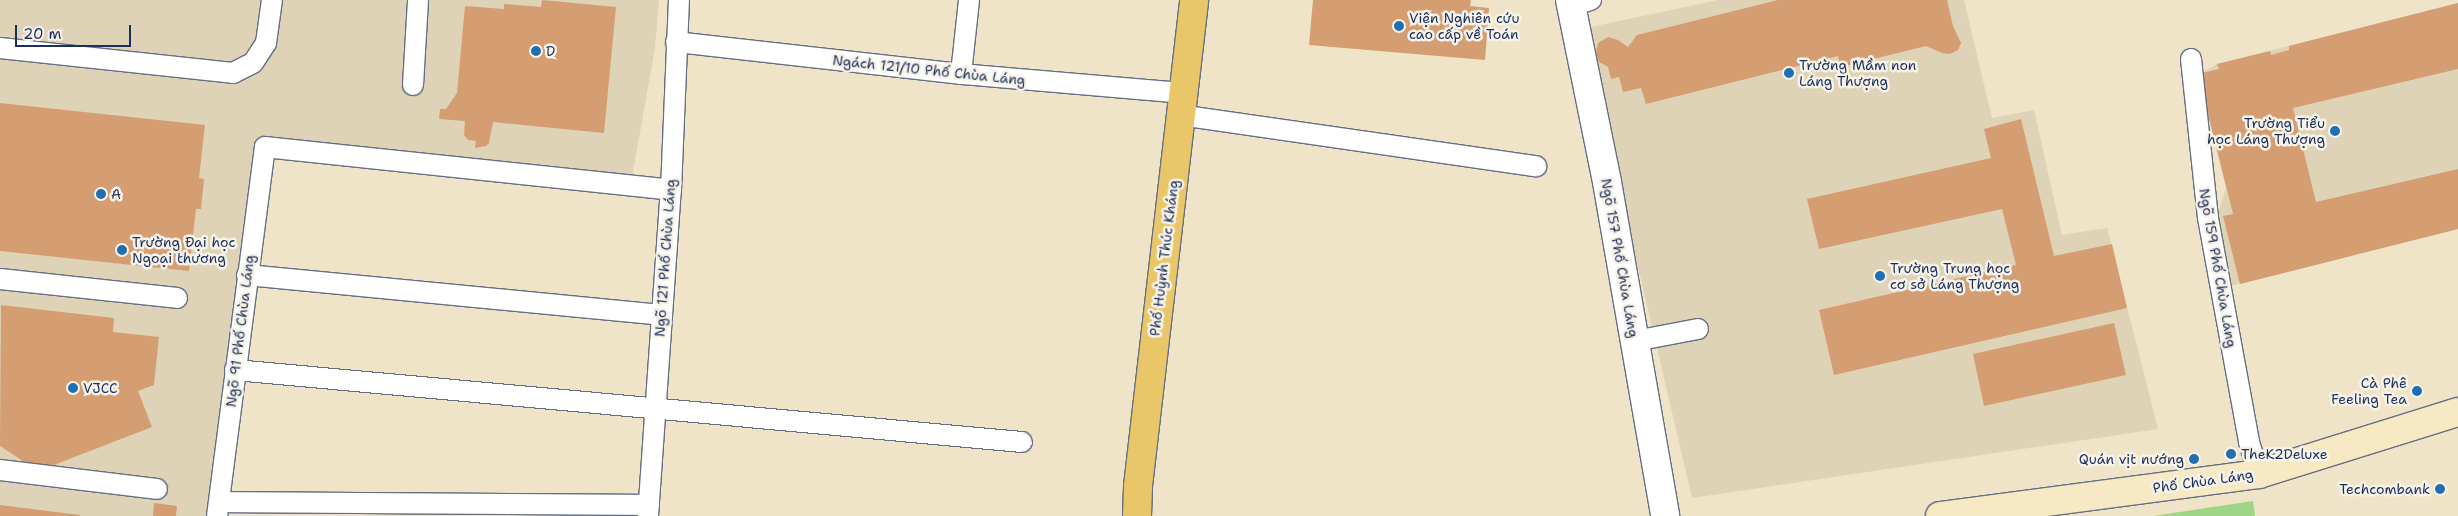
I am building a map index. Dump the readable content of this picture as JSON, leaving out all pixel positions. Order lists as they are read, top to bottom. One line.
{"streets":{"main road":["Phố Huỳnh Thúc Kháng"],"street":["Ngõ 157 Phố Chùa Láng","Phố Chùa Láng"],"lane":["Ngách 121/10 Phố Chùa Láng","Ngõ 121 Phố Chùa Láng","Ngõ 159 Phố Chùa Láng","Ngõ 91 Phố Chùa Láng"]},"crossings":[["Ngách 121/10 Phố Chùa Láng","Ngõ 121 Phố Chùa Láng"],["Ngách 121/10 Phố Chùa Láng","Phố Huỳnh Thúc Kháng"],["Ngõ 121 Phố Chùa Láng","Ngõ 91 Phố Chùa Láng"],["Ngõ 159 Phố Chùa Láng","Phố Chùa Láng"]],"places":["Viện Nghiên cứu cao cấp về Toán","D","Trường Mầm non Láng Thượng","Trường Tiểu học Láng Thượng","A","Trường Đại học Ngoại thương","Trường Trung học cơ sở Láng Thượng","VJCC","Cà Phê Feeling Tea","TheK2Deluxe","Quán vịt nướng","Techcombank"],"scale_bar":"20 m"}
